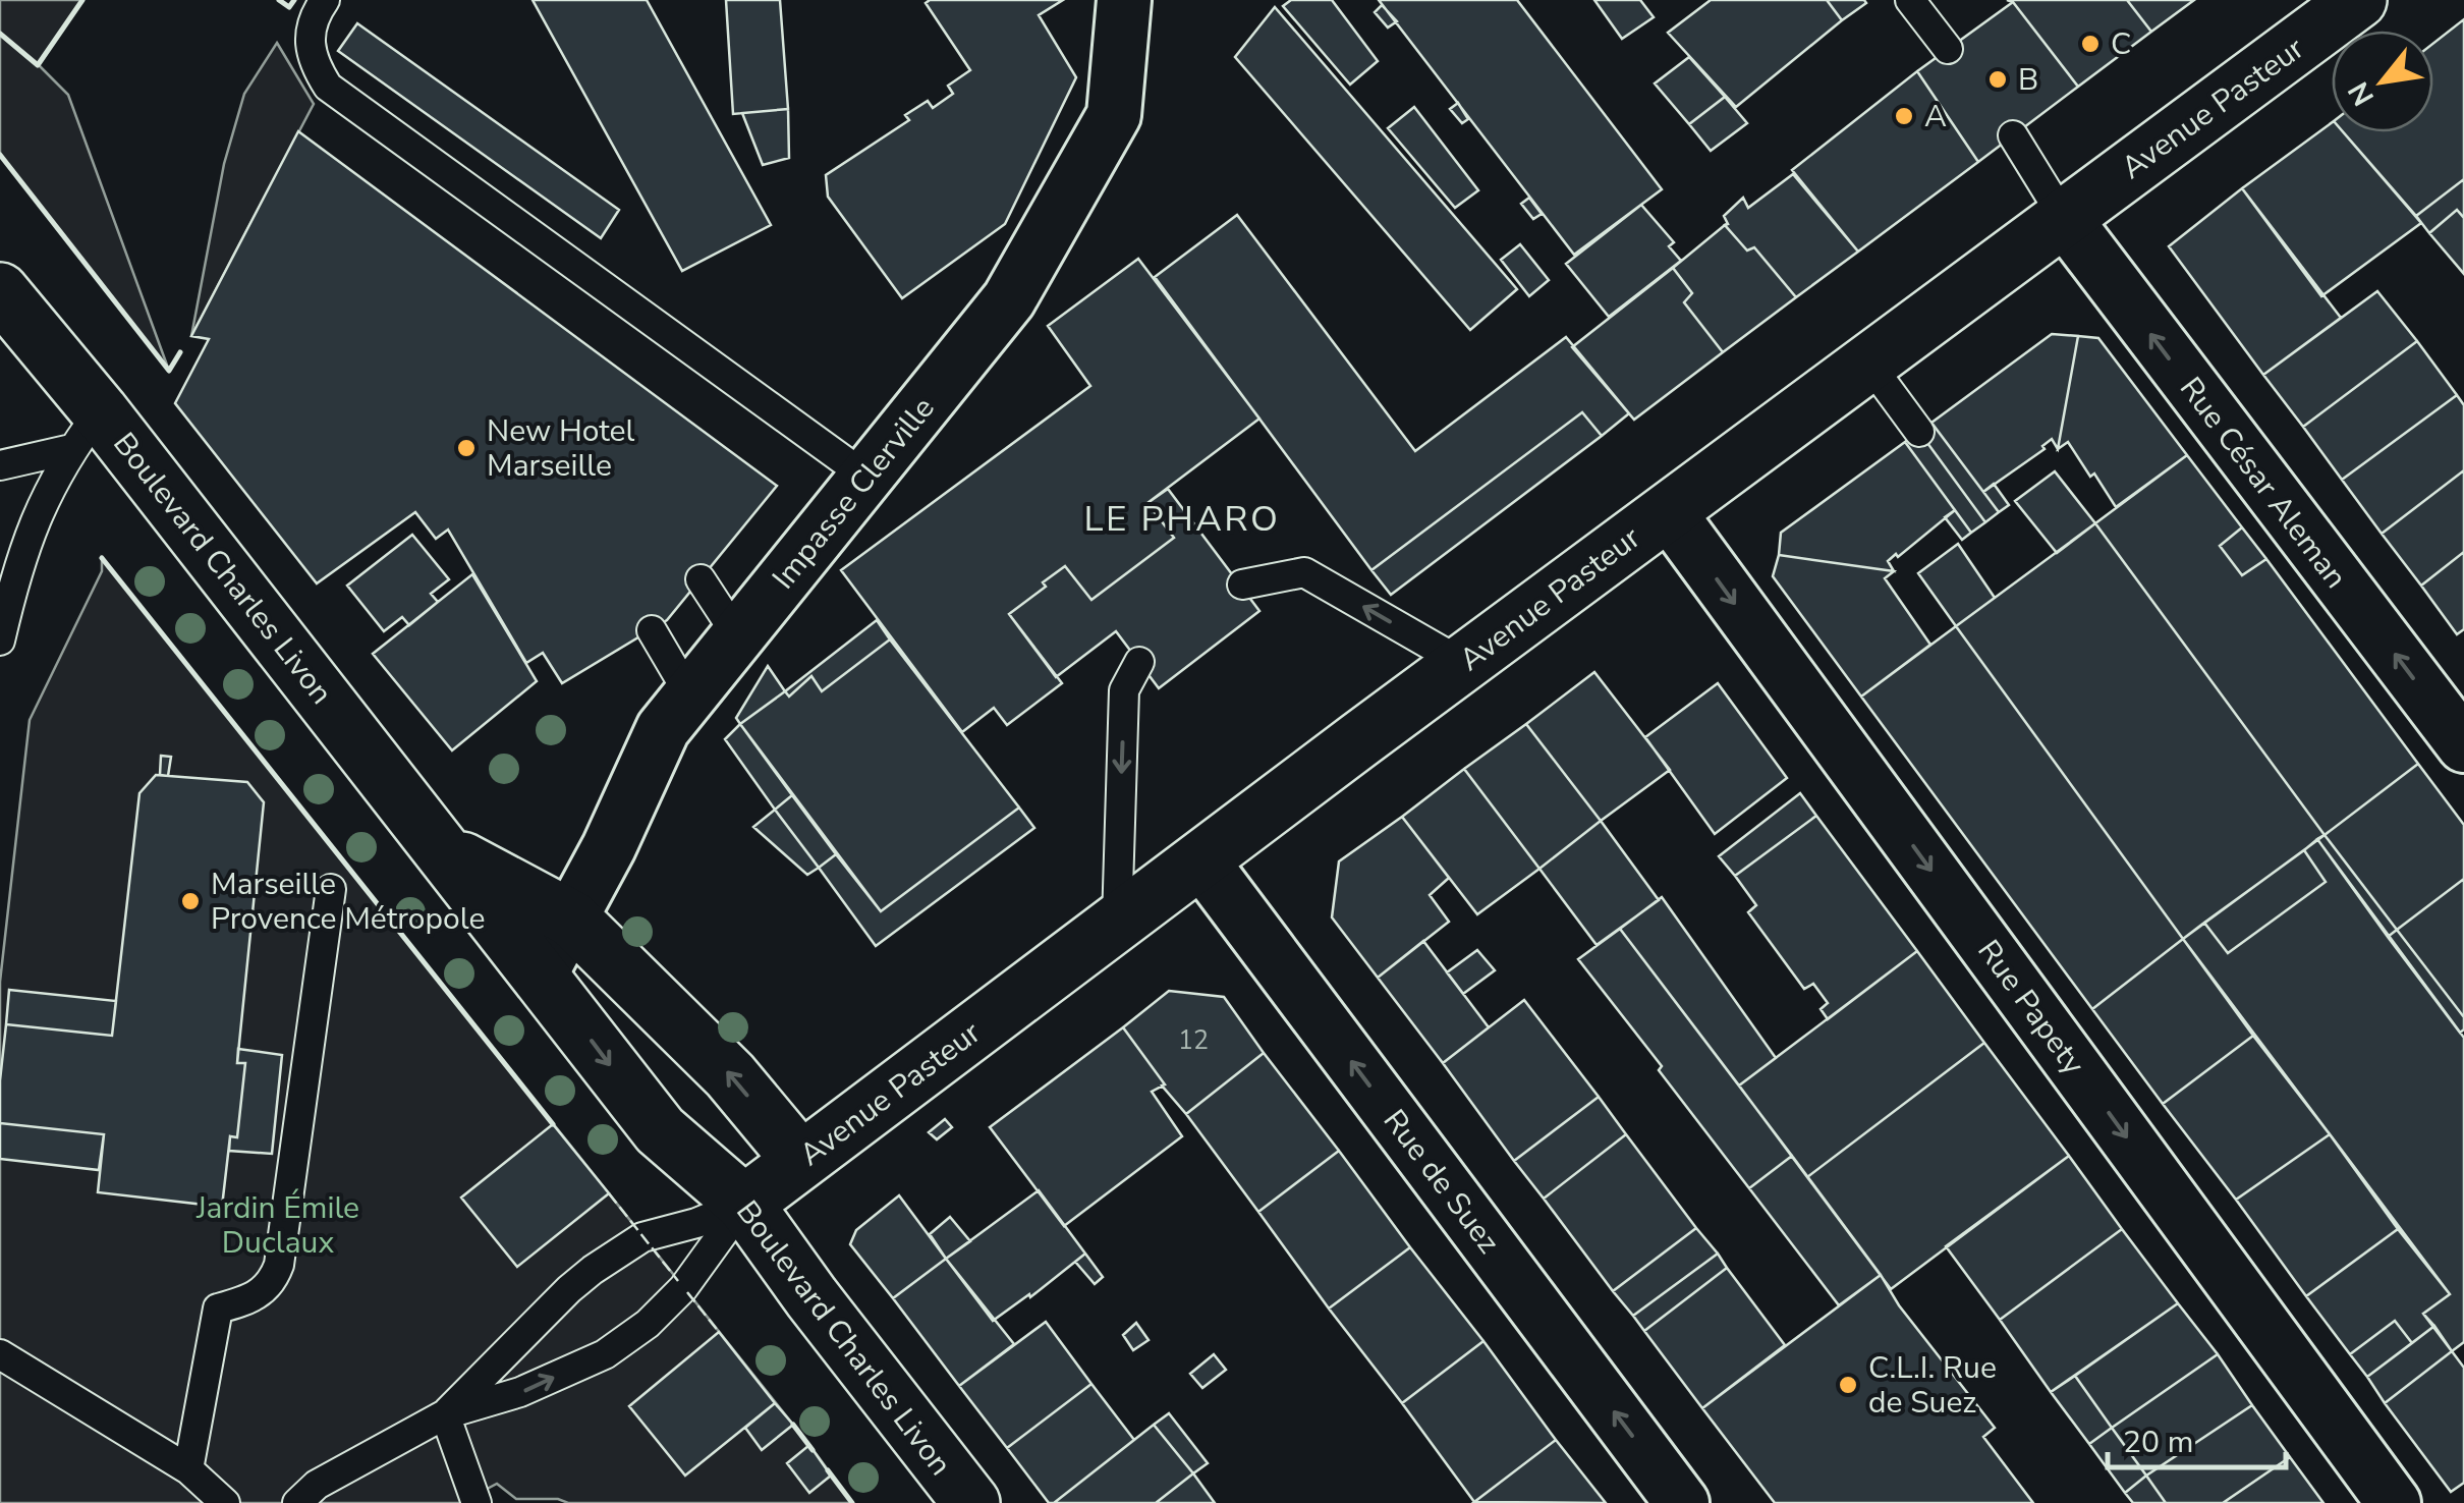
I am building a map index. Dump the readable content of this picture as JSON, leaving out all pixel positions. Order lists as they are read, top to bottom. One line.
{"streets":{"main road":["Avenue Pasteur","Boulevard Charles Livon"],"street":["Rue César Aleman","Impasse Clerville","Rue Papety","Rue de Suez"]},"crossings":[["Avenue Pasteur","Rue César Aleman"],["Avenue Pasteur","Boulevard Charles Livon"],["Avenue Pasteur","Rue Papety"],["Avenue Pasteur","Rue de Suez"],["Impasse Clerville","Boulevard Charles Livon"]],"one_way":["Rue César Aleman","Rue Papety","Rue de Suez"],"districts":["LE PHARO"],"parks":["Jardin Émile Duclaux"],"places":["C","B","A","New Hotel Marseille","Marseille Provence Métropole","C.L.I. Rue de Suez"],"house_numbers":["12"],"scale_bar":"20 m","north":"bottom left"}
